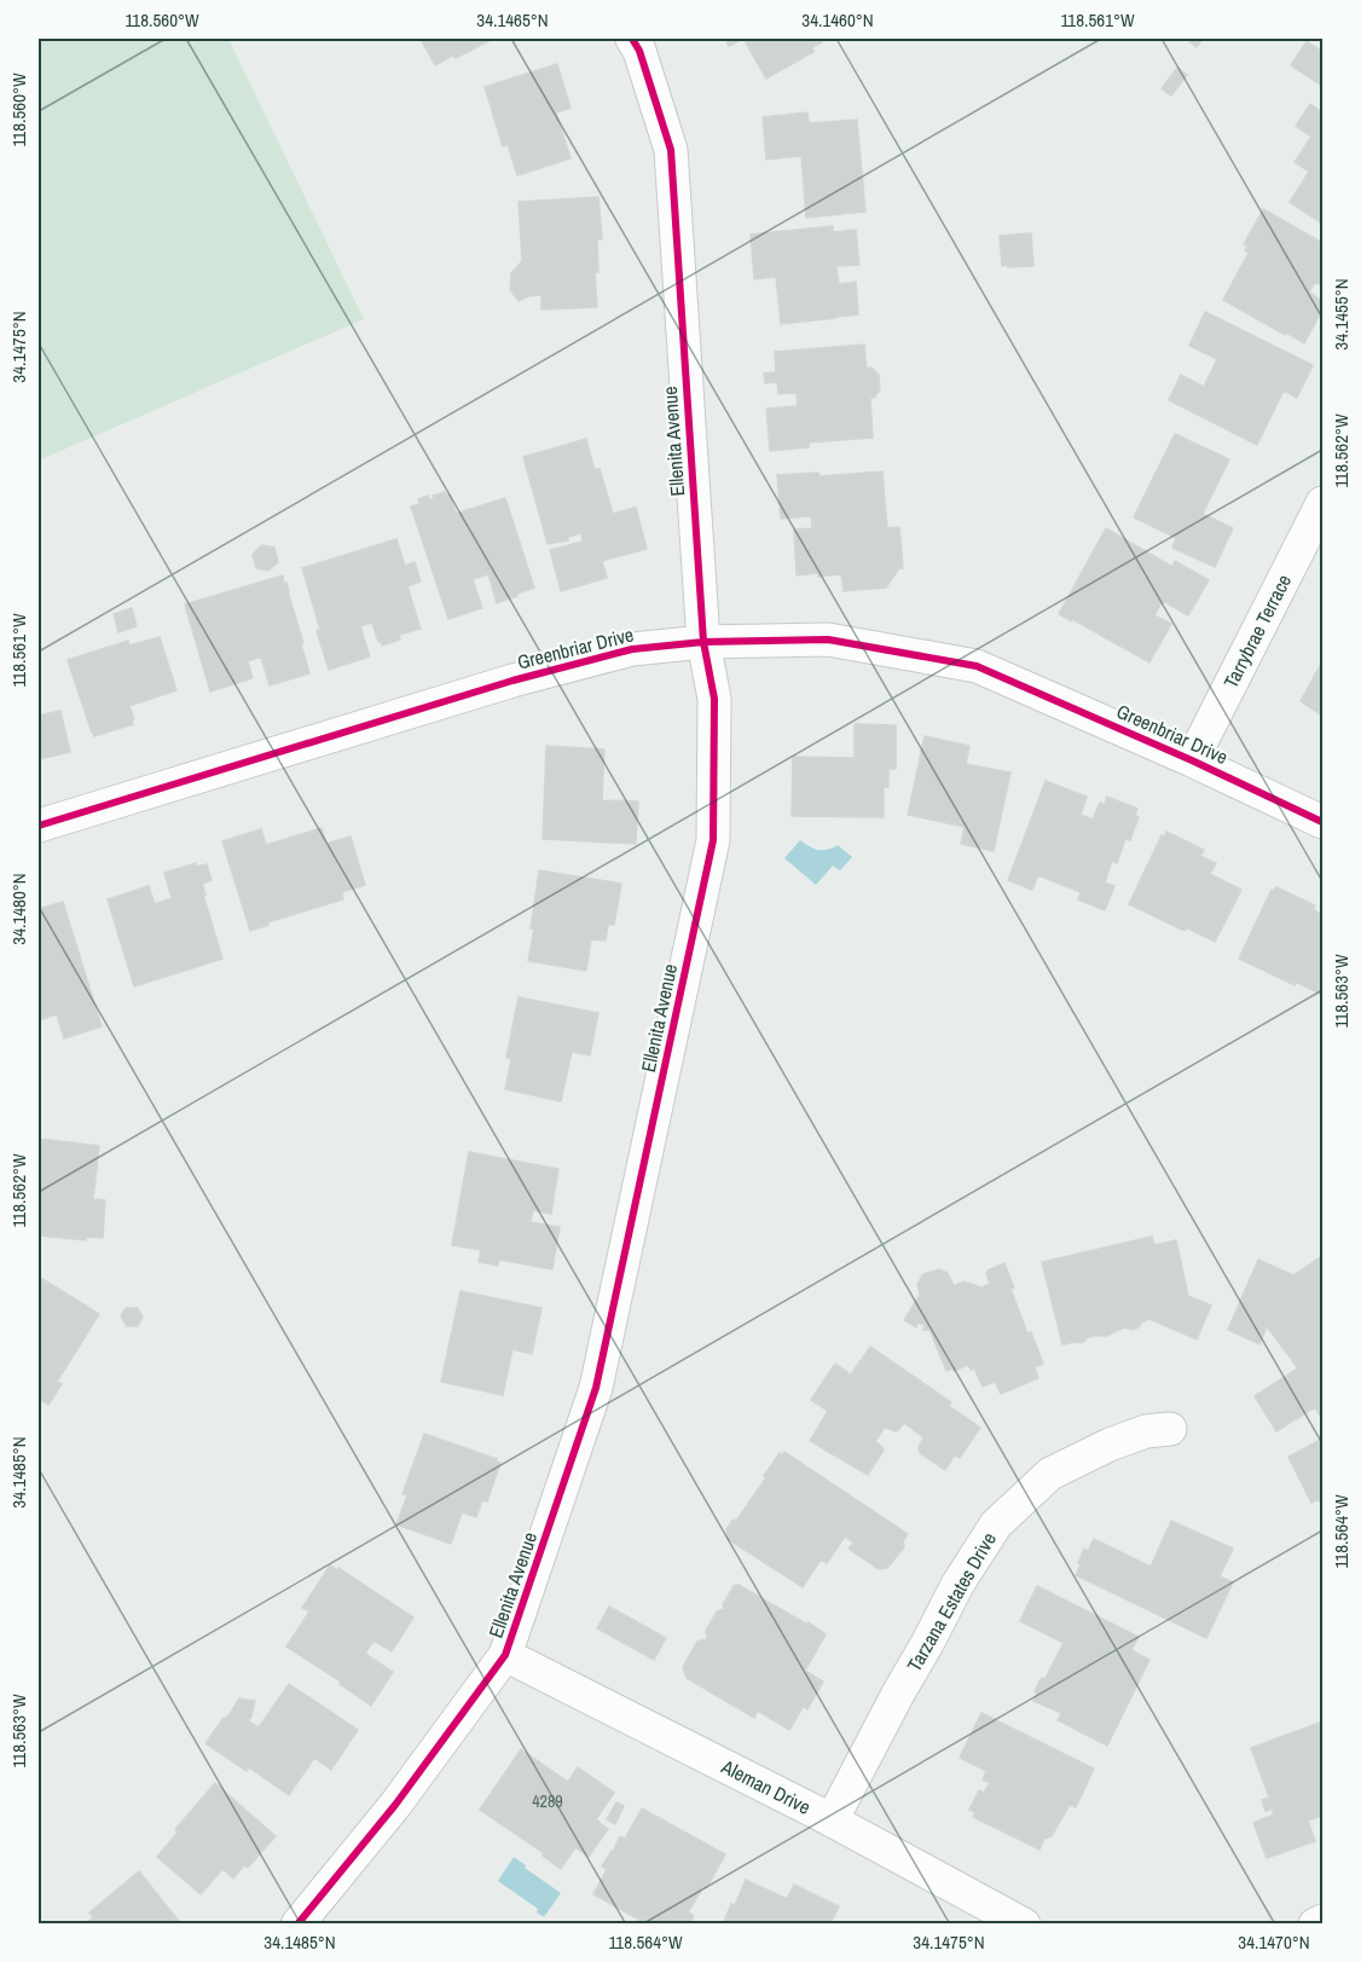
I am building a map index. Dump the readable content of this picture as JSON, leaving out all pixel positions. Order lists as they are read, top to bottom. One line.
{"streets":{"street":["Ellenita Avenue","Tarrybrae Terrace","Greenbriar Drive","Tarzana Estates Drive","Aleman Drive"]},"crossings":[["Ellenita Avenue","Greenbriar Drive"],["Ellenita Avenue","Aleman Drive"],["Tarrybrae Terrace","Greenbriar Drive"],["Tarzana Estates Drive","Aleman Drive"]],"house_numbers":["4289"],"coordinates":["118.560°W","34.1465°N","34.1460°N","118.561°W","34.1455°N","34.1475°N","118.562°W","34.1480°N","118.563°W","34.1485°N","118.564°W","34.1470°N"]}
